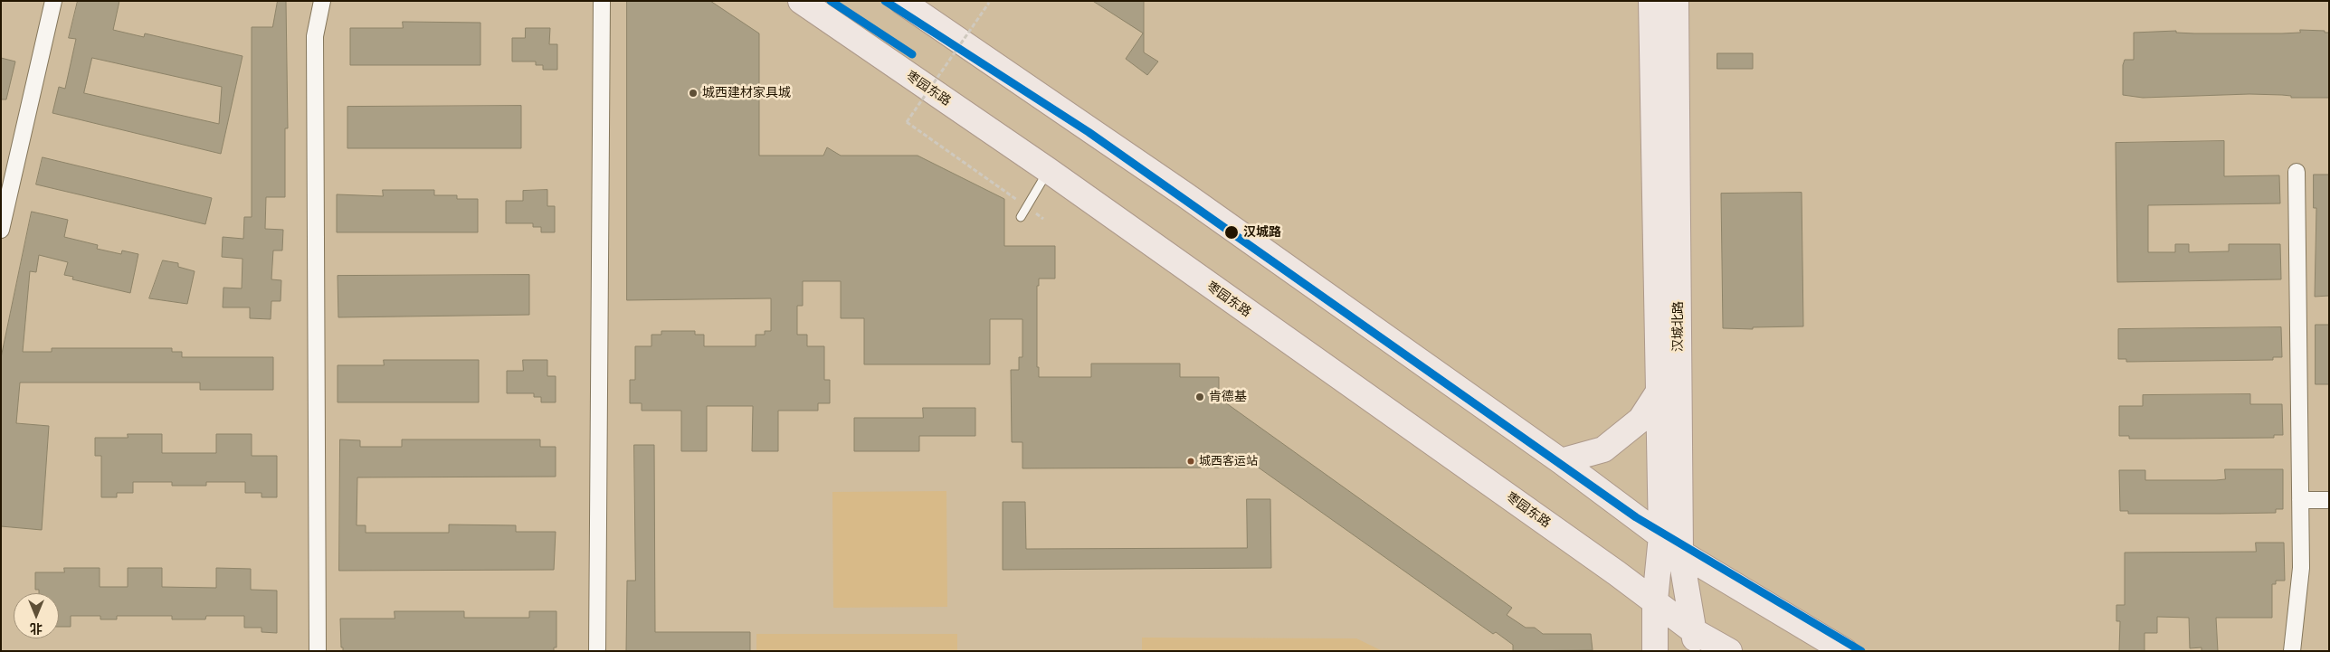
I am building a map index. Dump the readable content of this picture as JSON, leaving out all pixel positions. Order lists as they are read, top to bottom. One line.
{"streets":{"main road":["枣园东路","汉城北路"]},"crossings":[["枣园东路","汉城北路"]],"places":["城西建材家具城","汉城路","肯德基","城西客运站"],"north":"bottom"}
